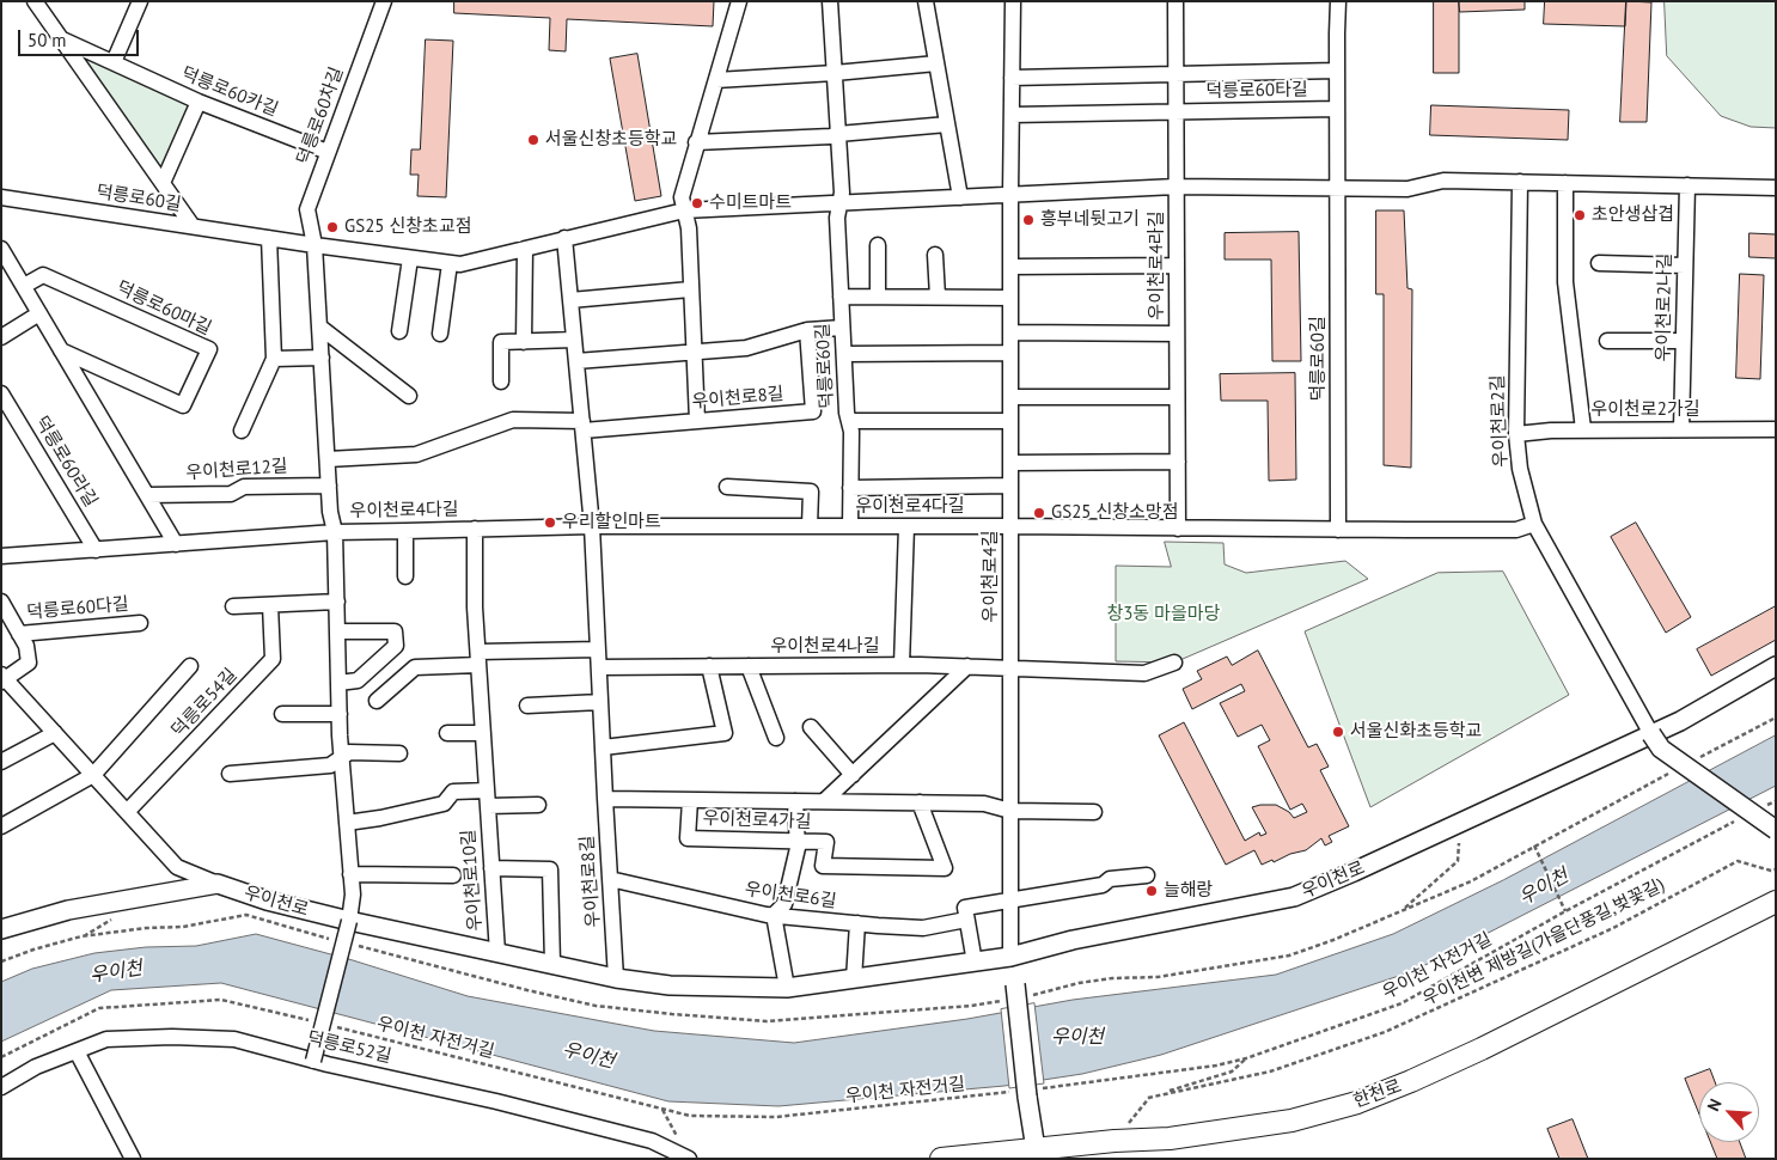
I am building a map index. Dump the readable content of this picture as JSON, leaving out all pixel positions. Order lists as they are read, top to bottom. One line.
{"streets":{"main road":["한천로"],"street":["덕릉로60타길","덕릉로60카길","덕릉로60차길","덕릉로60길","우이천로4라길","우이천로2나길","덕릉로60마길","우이천로8길","우이천로2가길","우이천로2길","덕릉로60라길","우이천로12길","우이천로4다길","우이천로4길","덕릉로60다길","우이천로4나길","덕릉로54길","우이천로4가길","우이천로10길","우이천로","우이천로6길","덕릉로52길"],"path":["우이천변 제방길(가을단풍길,벚꽃길)","우이천 자전거길"]},"crossings":[["덕릉로60타길","우이천로4라길"],["덕릉로60카길","덕릉로60차길"],["덕릉로60차길","덕릉로60길"],["덕릉로60길","우이천로4라길"],["덕릉로60길","우이천로2나길"],["덕릉로60길","우이천로8길"],["덕릉로60길","우이천로2길"],["덕릉로60길","우이천로4다길"],["덕릉로60길","우이천로4길"],["우이천로2나길","우이천로2가길"],["우이천로8길","우이천로4다길"],["우이천로8길","우이천로4나길"],["우이천로8길","우이천로4가길"],["우이천로8길","우이천로"],["우이천로8길","우이천로6길"],["우이천로2가길","우이천로2길"],["우이천로2길","우이천로"],["덕릉로60라길","우이천로4다길"],["우이천로4다길","우이천로4길"],["우이천로4다길","우이천로4나길"],["우이천로4다길","우이천로10길"],["우이천로4길","우이천로4나길"],["우이천로4길","우이천로4가길"],["우이천로4길","우이천로"],["우이천로4나길","우이천로4가길"],["우이천로10길","우이천로"]],"water":["우이천"],"parks":["창3동 마을마당"],"places":["서울신창초등학교","수미트마트","초안생삽겹","흥부네뒷고기","GS25 신창초교점","GS25 신창소망점","우리할인마트","서울신화초등학교","늘해랑"],"scale_bar":"50 m","north":"top left"}
